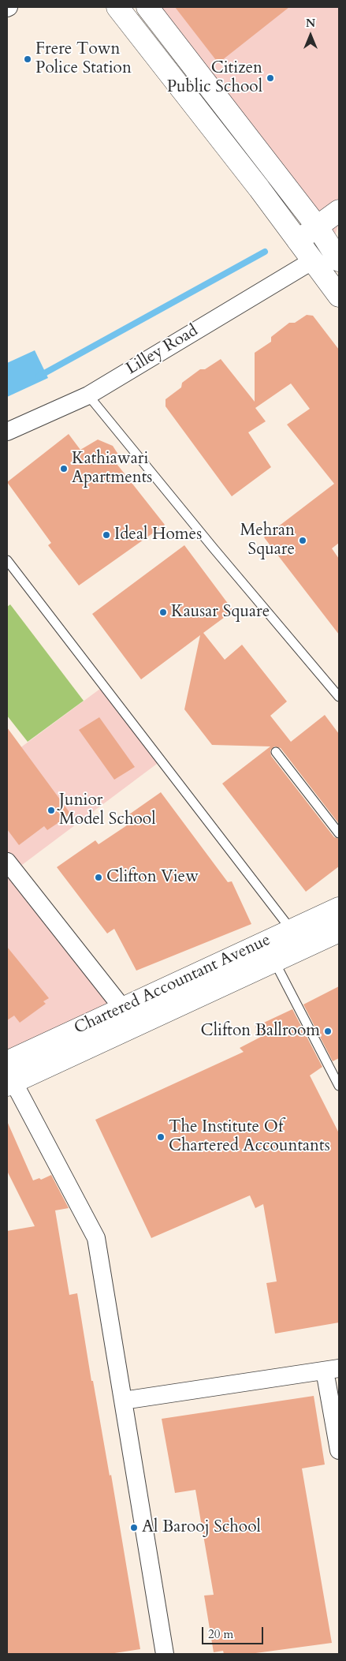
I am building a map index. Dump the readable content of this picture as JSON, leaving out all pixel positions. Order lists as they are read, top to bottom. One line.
{"streets":{"street":["Lilley Road","Chartered Accountant Avenue"]},"places":["Frere Town Police Station","Citizen Public School","Kathiawari Apartments","Ideal Homes","Mehran Square","Kausar Square","Junior Model School","Clifton View","Clifton Ballroom","The Institute Of Chartered Accountants","Al Barooj School"],"scale_bar":"20 m","north":"top"}
